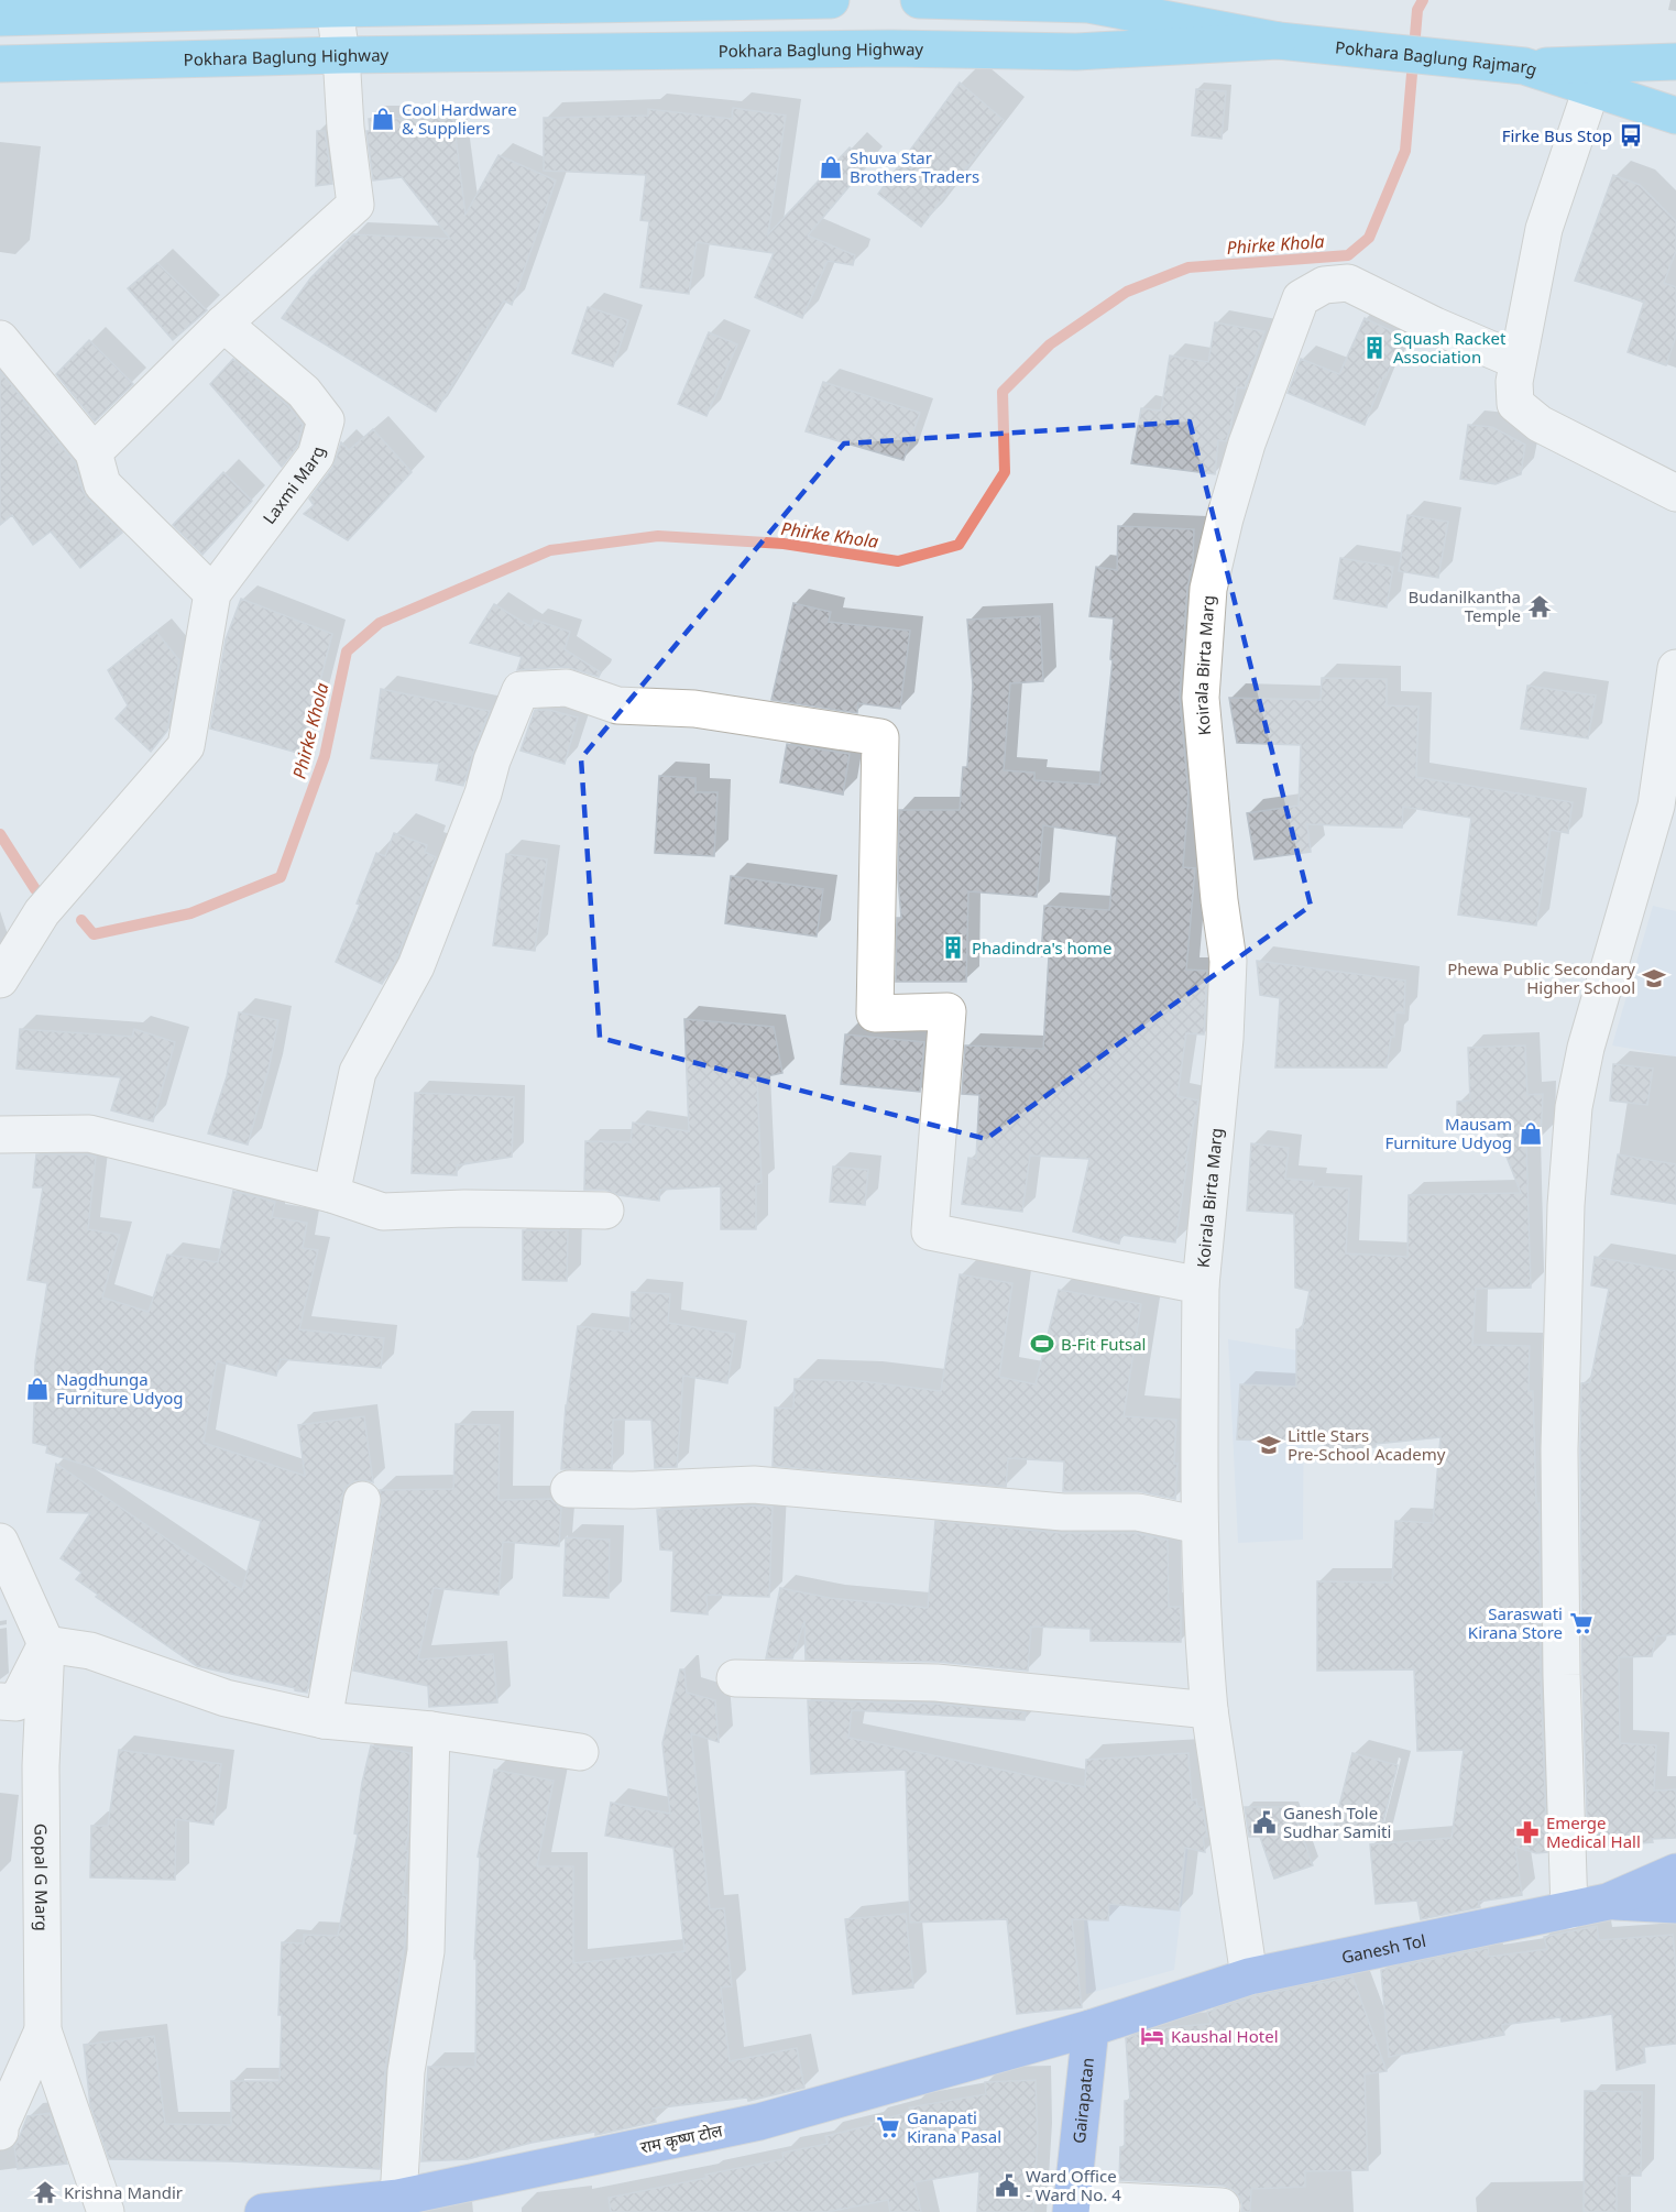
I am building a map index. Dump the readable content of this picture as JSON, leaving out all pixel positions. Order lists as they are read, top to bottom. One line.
{"streets":{"highway":["Pokhara Baglung Highway","Pokhara Baglung Rajmarg"],"main road":["Ganesh Tol","Gairapatan","राम कृष्ण टोल"],"street":["Laxmi Marg","Koirala Birta Marg","Gopal G Marg"]},"crossings":[["Pokhara Baglung Highway","Pokhara Baglung Rajmarg"],["Koirala Birta Marg","Ganesh Tol"],["Ganesh Tol","Gairapatan"],["Ganesh Tol","राम कृष्ण टोल"],["Gairapatan","राम कृष्ण टोल"]],"water":["Phirke Khola"],"places":{"shop":["Cool Hardware & Suppliers","Shuva Star Brothers Traders","Mausam Furniture Udyog","Nagdhunga Furniture Udyog"],"bus stop":["Firke Bus Stop"],"building":["Squash Racket Association","Phadindra's home"],"temple":["Budanilkantha Temple","Krishna Mandir"],"school or university":["Phewa Public Secondary Higher School","Little Stars Pre-School Academy"],"sports":["B-Fit Futsal"],"supermarket":["Saraswati Kirana Store","Ganapati Kirana Pasal"],"public building":["Ganesh Tole Sudhar Samiti","Ward Office - Ward No. 4"],"pharmacy":["Emerge Medical Hall"],"hotel":["Kaushal Hotel"]}}
